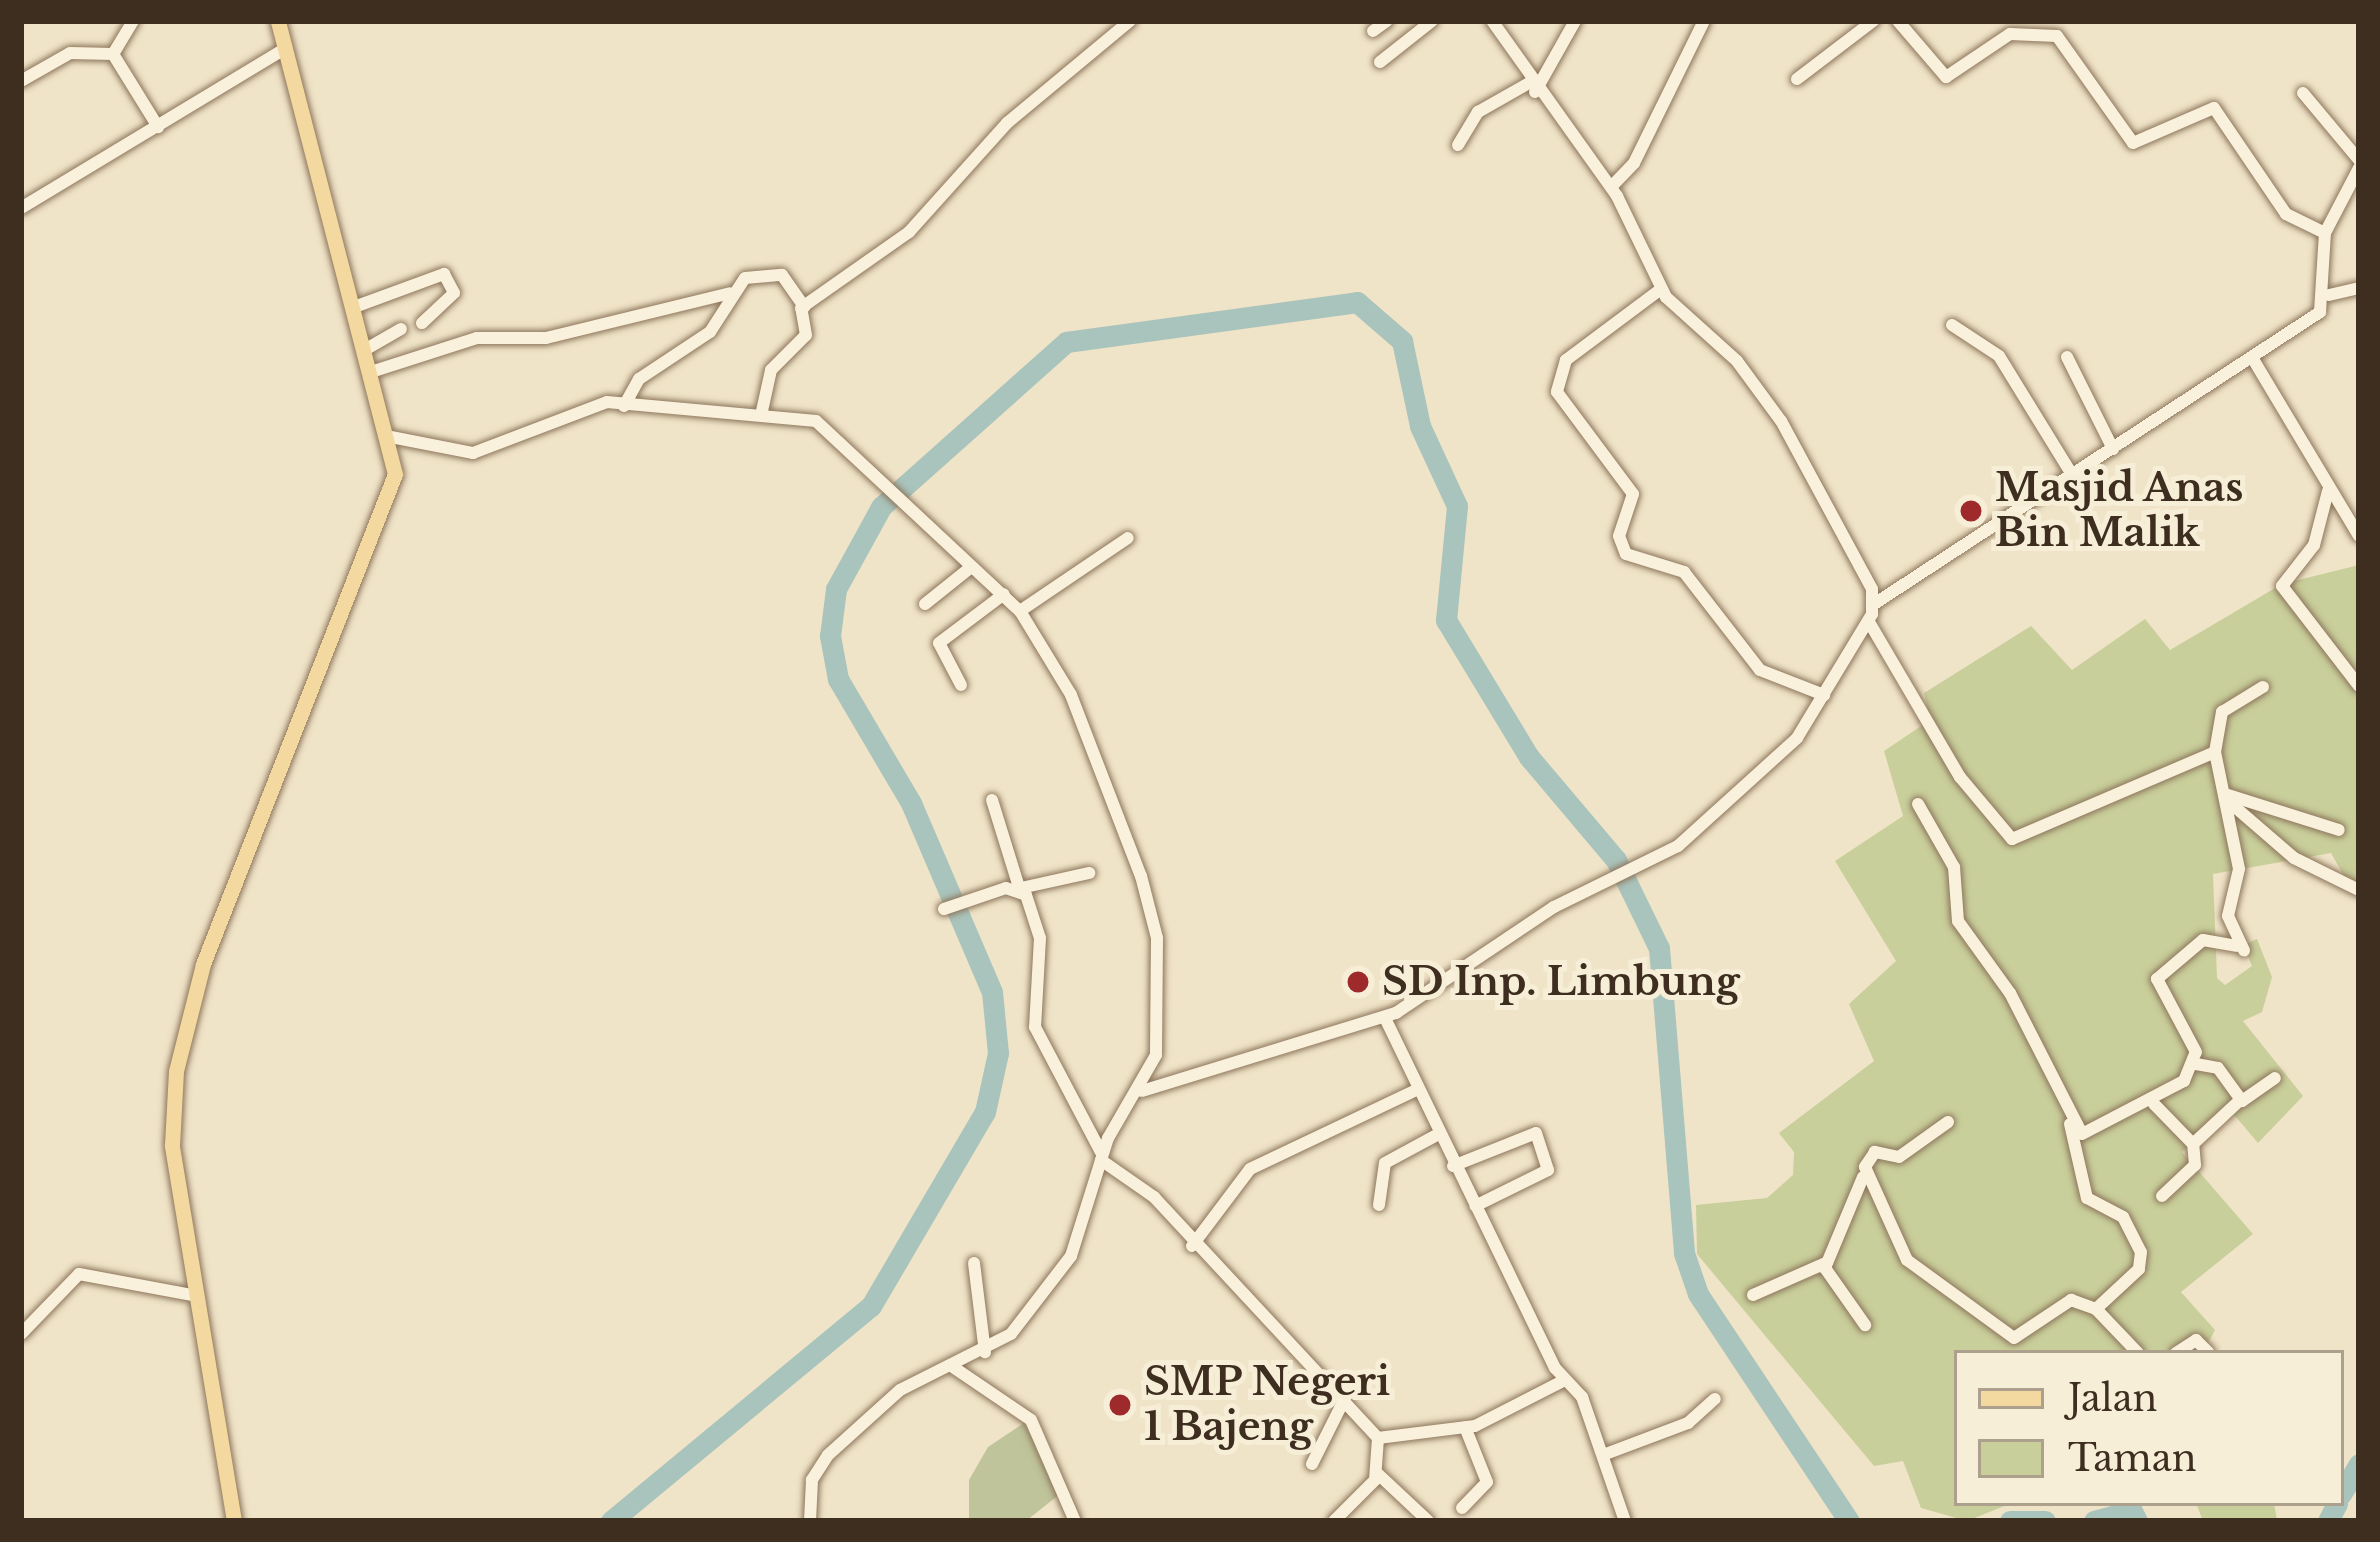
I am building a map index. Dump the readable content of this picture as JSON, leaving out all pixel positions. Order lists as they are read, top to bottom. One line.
{"places":["Masjid Anas Bin Malik","SD Inp. Limbung","SMP Negeri 1 Bajeng"],"legend":["Jalan","Taman"]}
